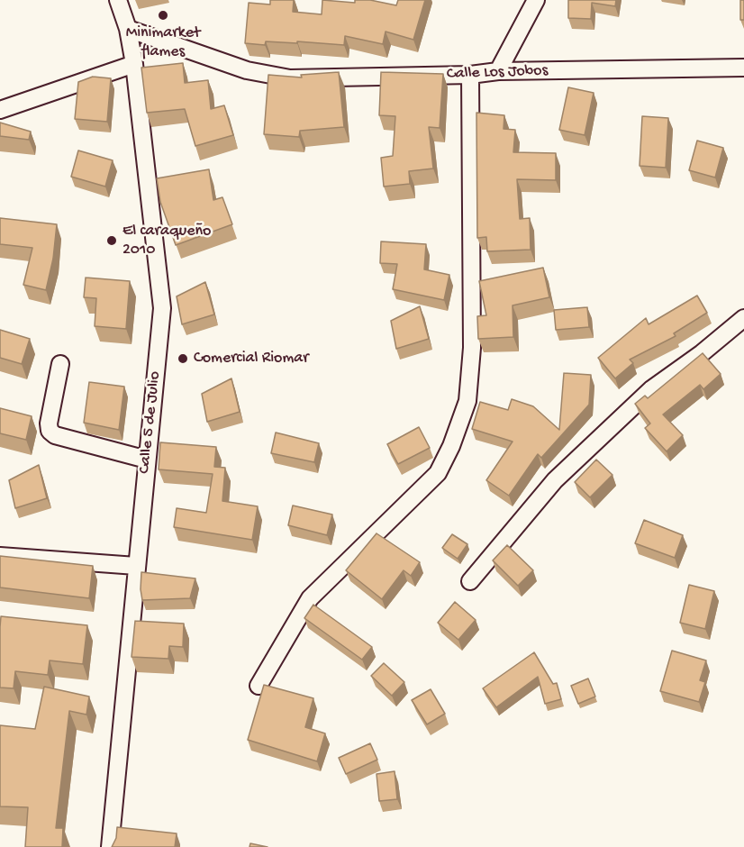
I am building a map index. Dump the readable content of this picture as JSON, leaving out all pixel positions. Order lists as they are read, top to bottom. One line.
{"streets":{"street":["Calle Los Jobos","Calle 5 de Julio"]},"crossings":[["Calle Los Jobos","Calle 5 de Julio"]],"places":["Minimarket flames","El caraqueño 2010","Comercial Riomar"]}
